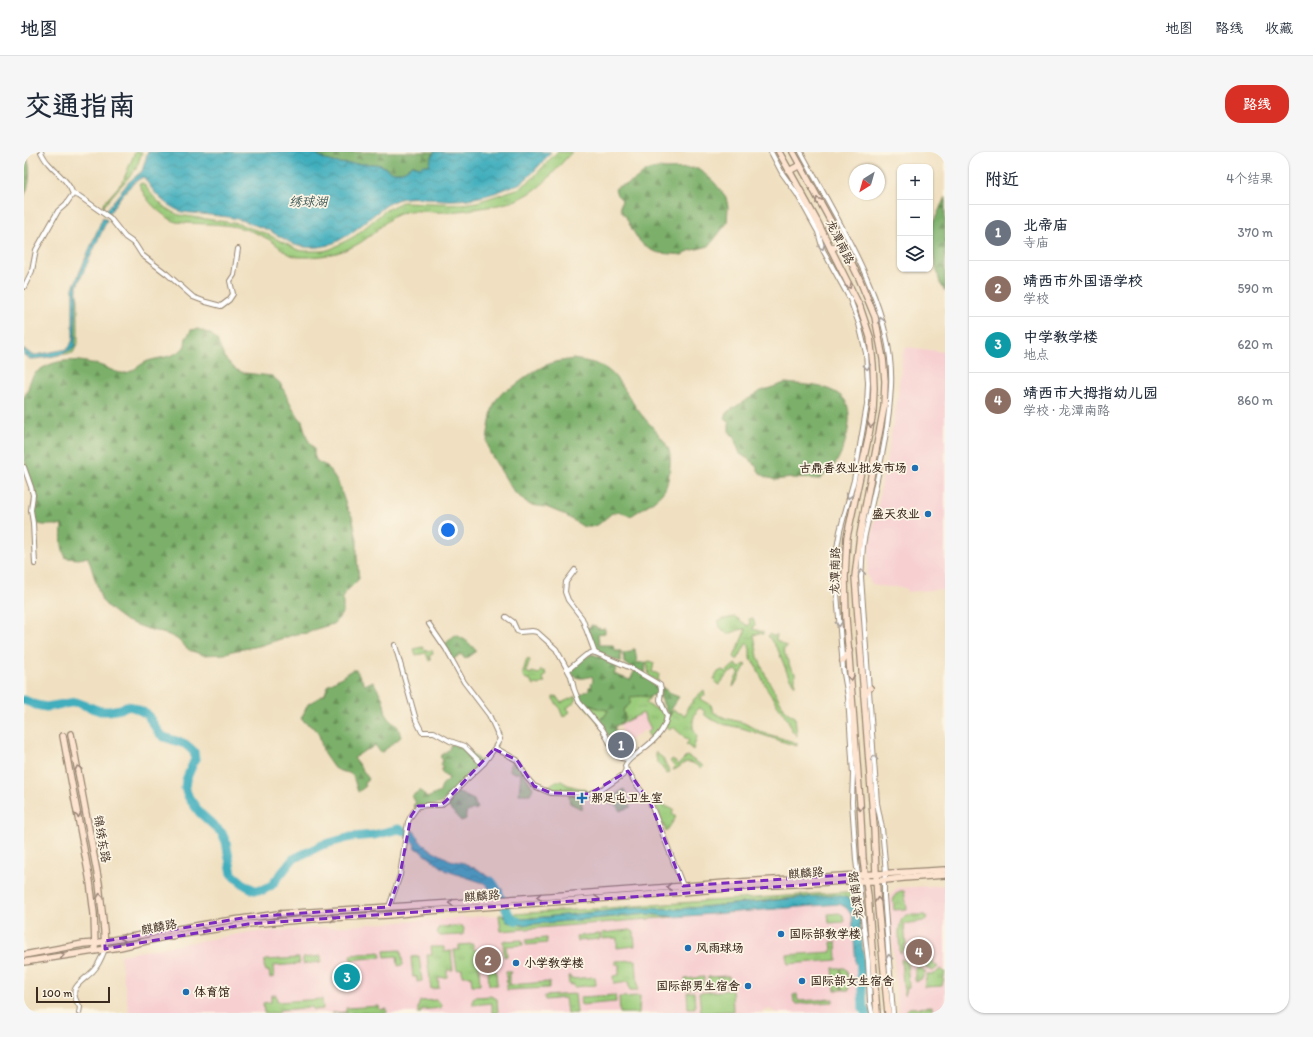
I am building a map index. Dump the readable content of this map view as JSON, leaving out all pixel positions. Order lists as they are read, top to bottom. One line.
{"streets":{"main road":["龙潭南路","锦绣东路","麒麟路"]},"crossings":[["龙潭南路","麒麟路"],["锦绣东路","麒麟路"]],"water":["绣球湖"],"places":{"other":["古鼎香农业批发市场","盛天农业","国际部教学楼","风雨球场","小学教学楼","国际部女生宿舍","国际部男生宿舍","体育馆"],"health":["那足屯卫生室"]},"scale_bar":"100 m","north":"bottom left","page":{"header":"地图","nav":["地图","路线","收藏"],"buttons":"路线","title":"交通指南","heading":["附近","4个结果"],"map_buttons":["+","−"],"list":[{"mark":"1","name":"北帝庙","note":"寺庙","value":"370 m"},{"mark":"2","name":"靖西市外国语学校","note":"学校","value":"590 m"},{"mark":"3","name":"中学教学楼","note":"地点","value":"620 m"},{"mark":"4","name":"靖西市大拇指幼儿园","note":"学校 · 龙潭南路","value":"860 m"}],"pins":["1","4","2","3"],"scale":"100 m"}}
